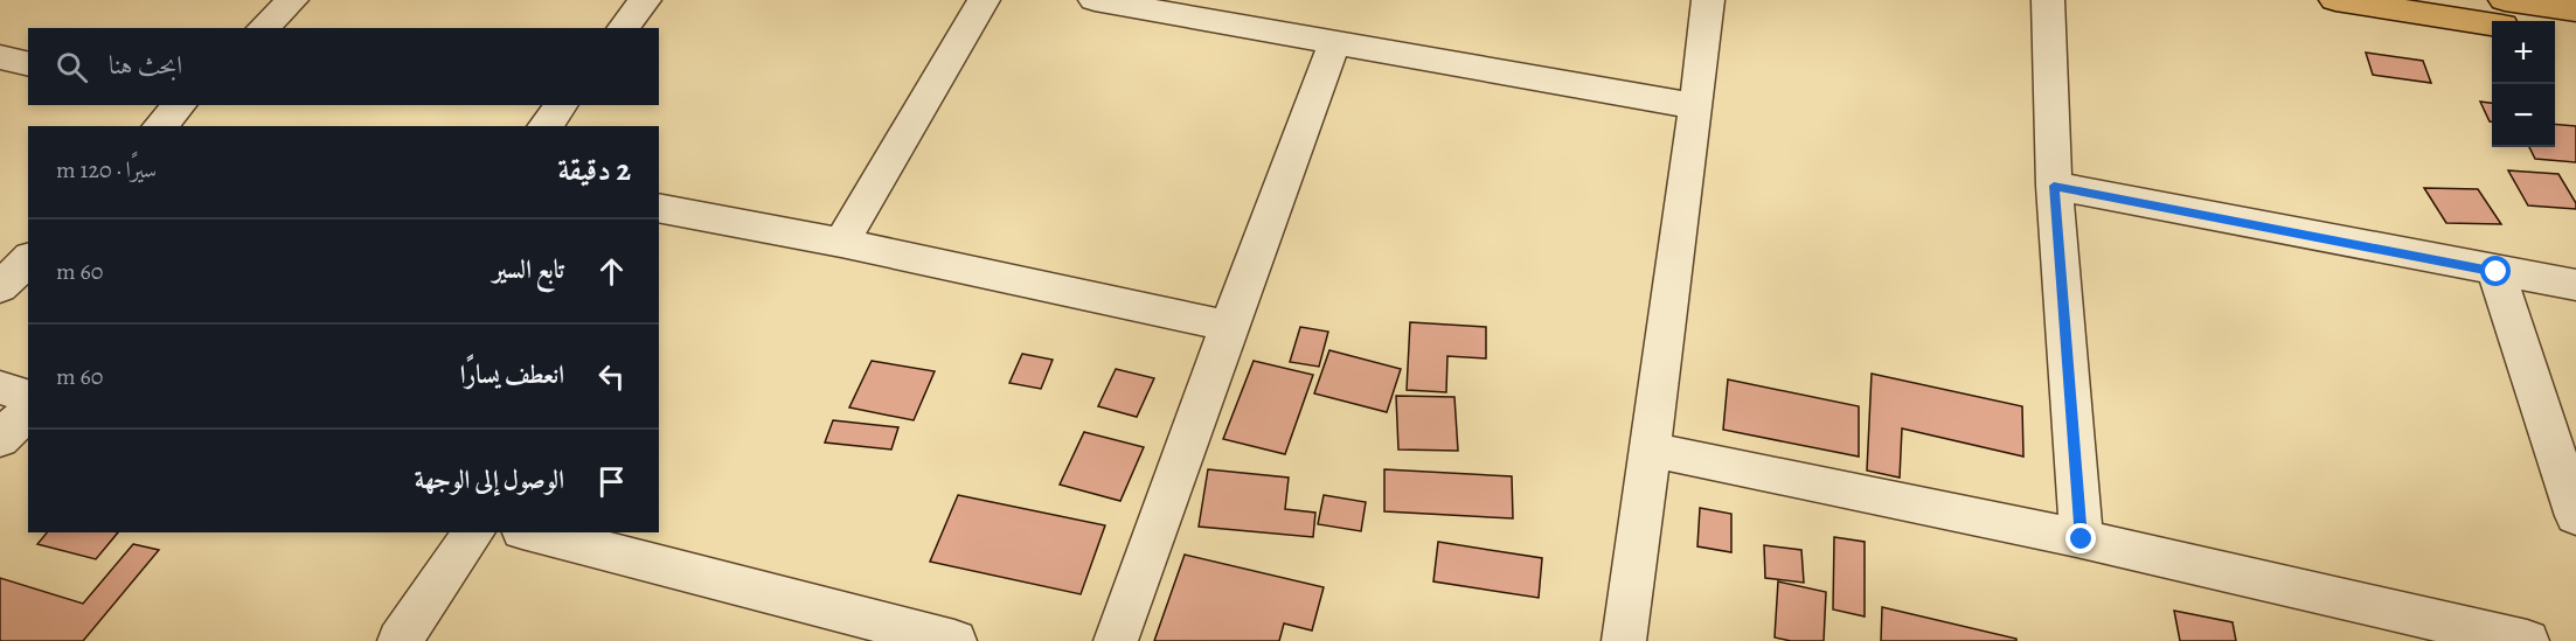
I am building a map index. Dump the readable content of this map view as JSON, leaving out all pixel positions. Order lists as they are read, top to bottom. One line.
{"page":{"map_buttons":["+","−"],"search":"ابحث هنا","heading":["2 دقيقة","سيرًا · 120 m"],"list":[["تابع السير","60 m"],["انعطف يسارًا","60 m"],"الوصول إلى الوجهة"]}}
